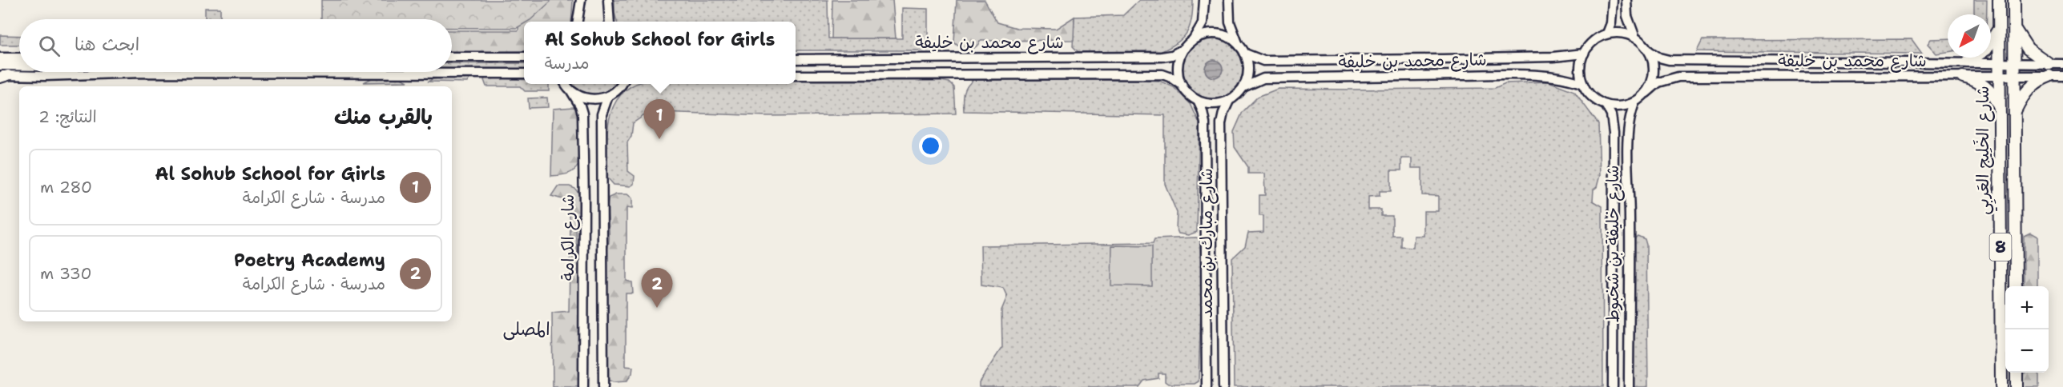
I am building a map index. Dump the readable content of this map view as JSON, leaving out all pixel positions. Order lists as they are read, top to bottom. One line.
{"streets":{"highway":["شارع الخَلِيج العَربِي","8"],"main road":["شارع محمد بن خليفة","شارع الكرامة","شارع مبارك بن محمد","شارع خليفة بن شخبوط"]},"crossings":[["شارع محمد بن خليفة","شارع الخَلِيج العَربِي"],["شارع محمد بن خليفة","شارع مبارك بن محمد"],["شارع محمد بن خليفة","شارع خليفة بن شخبوط"]],"districts":["المصلى"],"north":"bottom left","page":{"search":"ابحث هنا","popup":["Al Sohub School for Girls","مدرسة"],"heading":["بالقرب منك","النتائج: 2"],"pins":["1","2"],"list":[{"mark":"1","name":"Al Sohub School for Girls","note":"مدرسة · شارع الكرامة","value":"280 m"},{"mark":"2","name":"Poetry Academy","note":"مدرسة · شارع الكرامة","value":"330 m"}],"map_buttons":["+","−"]}}
